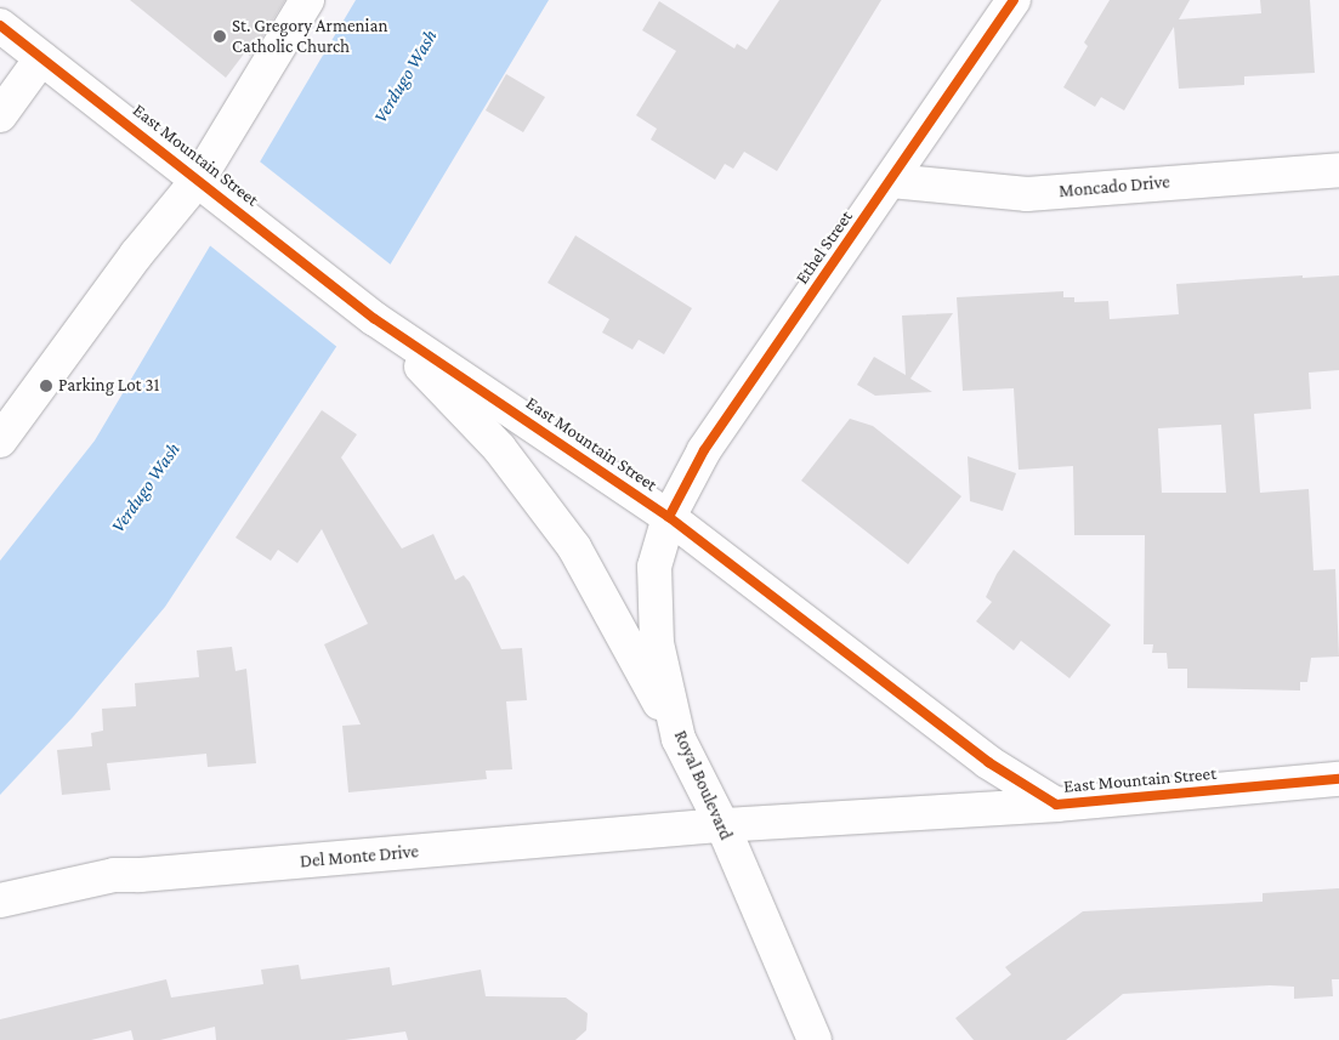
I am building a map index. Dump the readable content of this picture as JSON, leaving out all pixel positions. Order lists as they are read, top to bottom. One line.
{"streets":{"street":["East Mountain Street","Moncado Drive","Ethel Street","Royal Boulevard","Del Monte Drive"]},"crossings":[["East Mountain Street","Ethel Street"],["East Mountain Street","Royal Boulevard"],["East Mountain Street","Del Monte Drive"],["Moncado Drive","Ethel Street"],["Ethel Street","Royal Boulevard"],["Royal Boulevard","Del Monte Drive"]],"water":["Verdugo Wash"],"places":["St. Gregory Armenian Catholic Church","Parking Lot 31"]}
